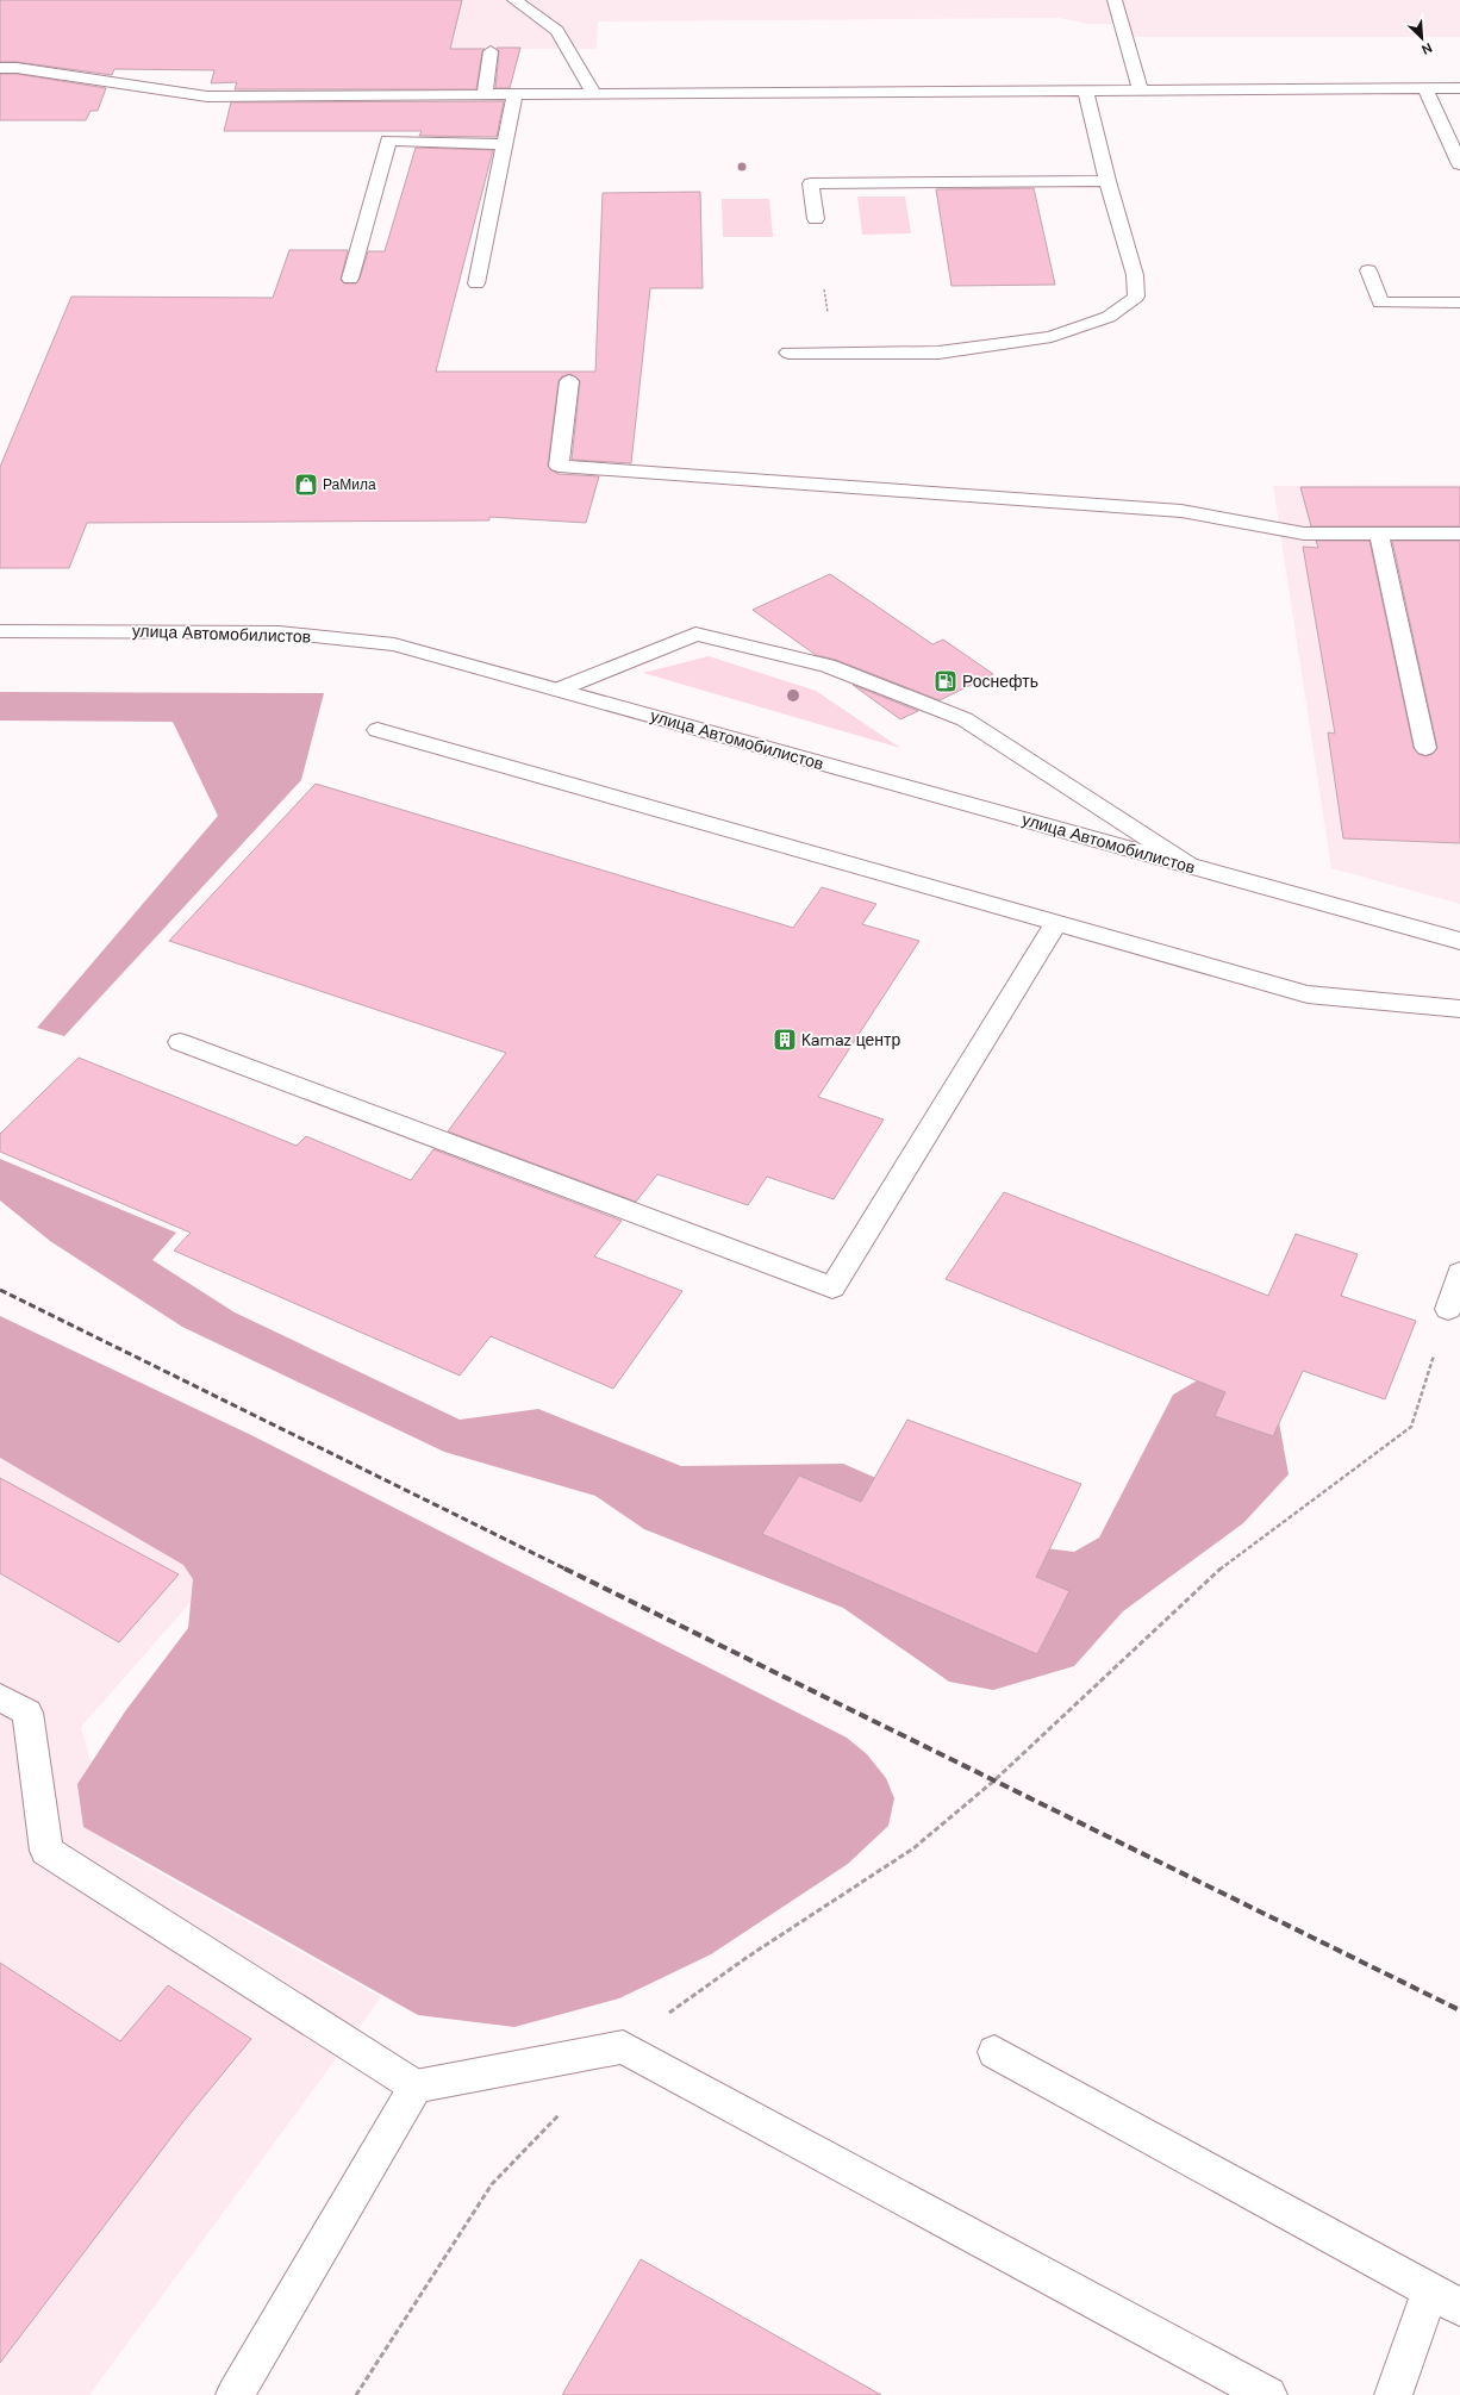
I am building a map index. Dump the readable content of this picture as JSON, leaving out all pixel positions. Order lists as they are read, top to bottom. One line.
{"streets":{"street":["улица Автомобилистов"]},"places":{"shop":["РаМила"],"fuel station":["Роснефть"],"building":["Kamaz центр"]},"north":"bottom right"}
